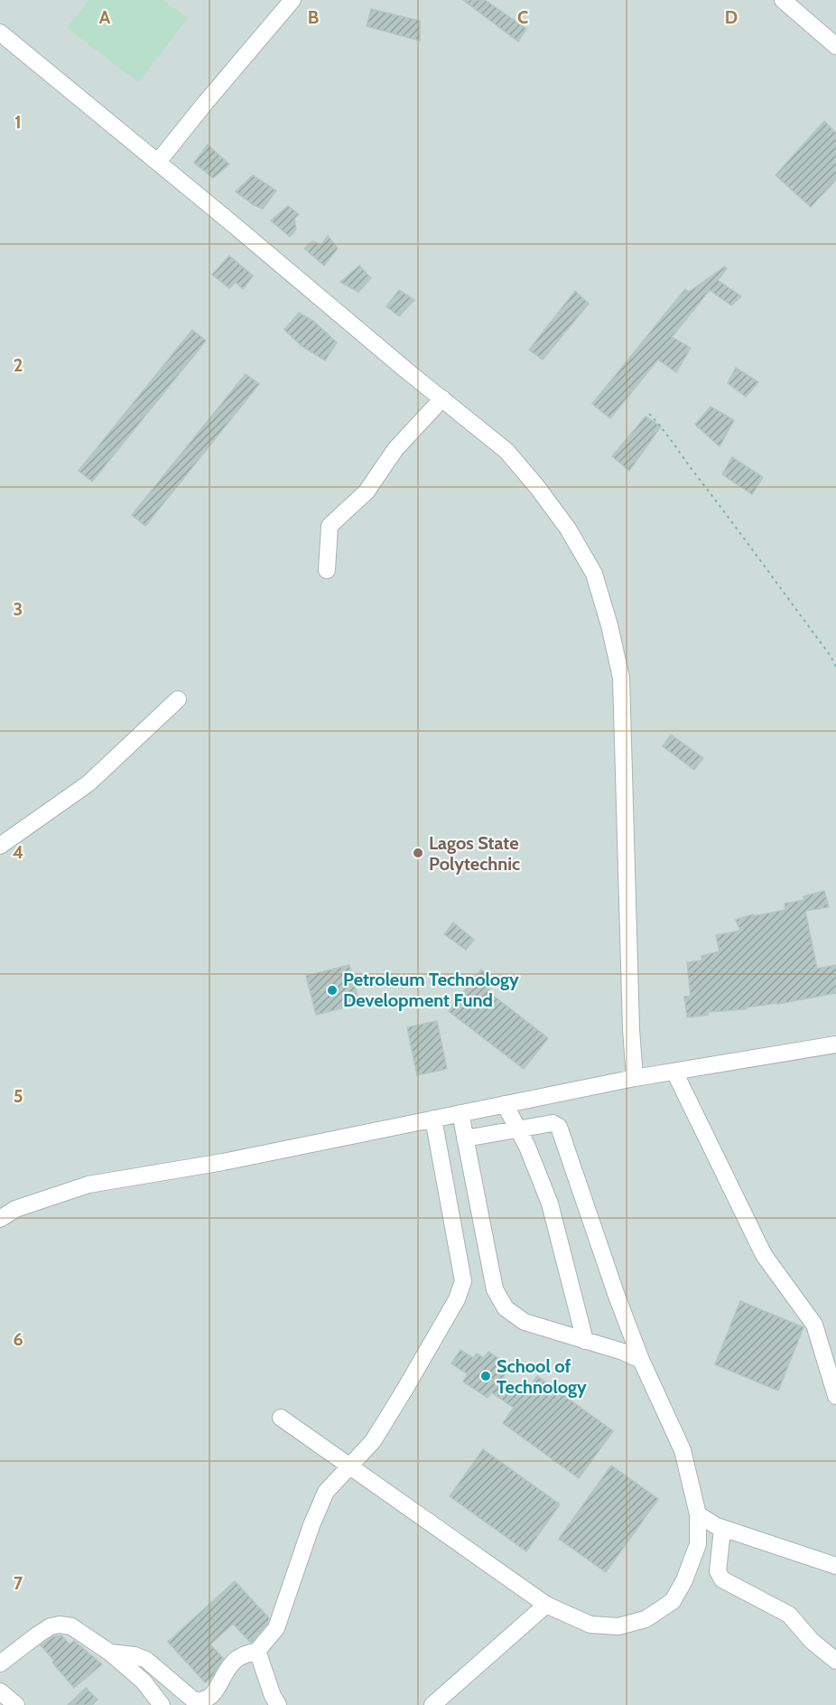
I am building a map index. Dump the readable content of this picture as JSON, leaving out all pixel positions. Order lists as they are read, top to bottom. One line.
{"places":["Lagos State Polytechnic","Petroleum Technology Development Fund","School of Technology"],"grid":{"columns":["A","B","C","D"],"rows":["1","2","3","4","5","6","7"]}}
